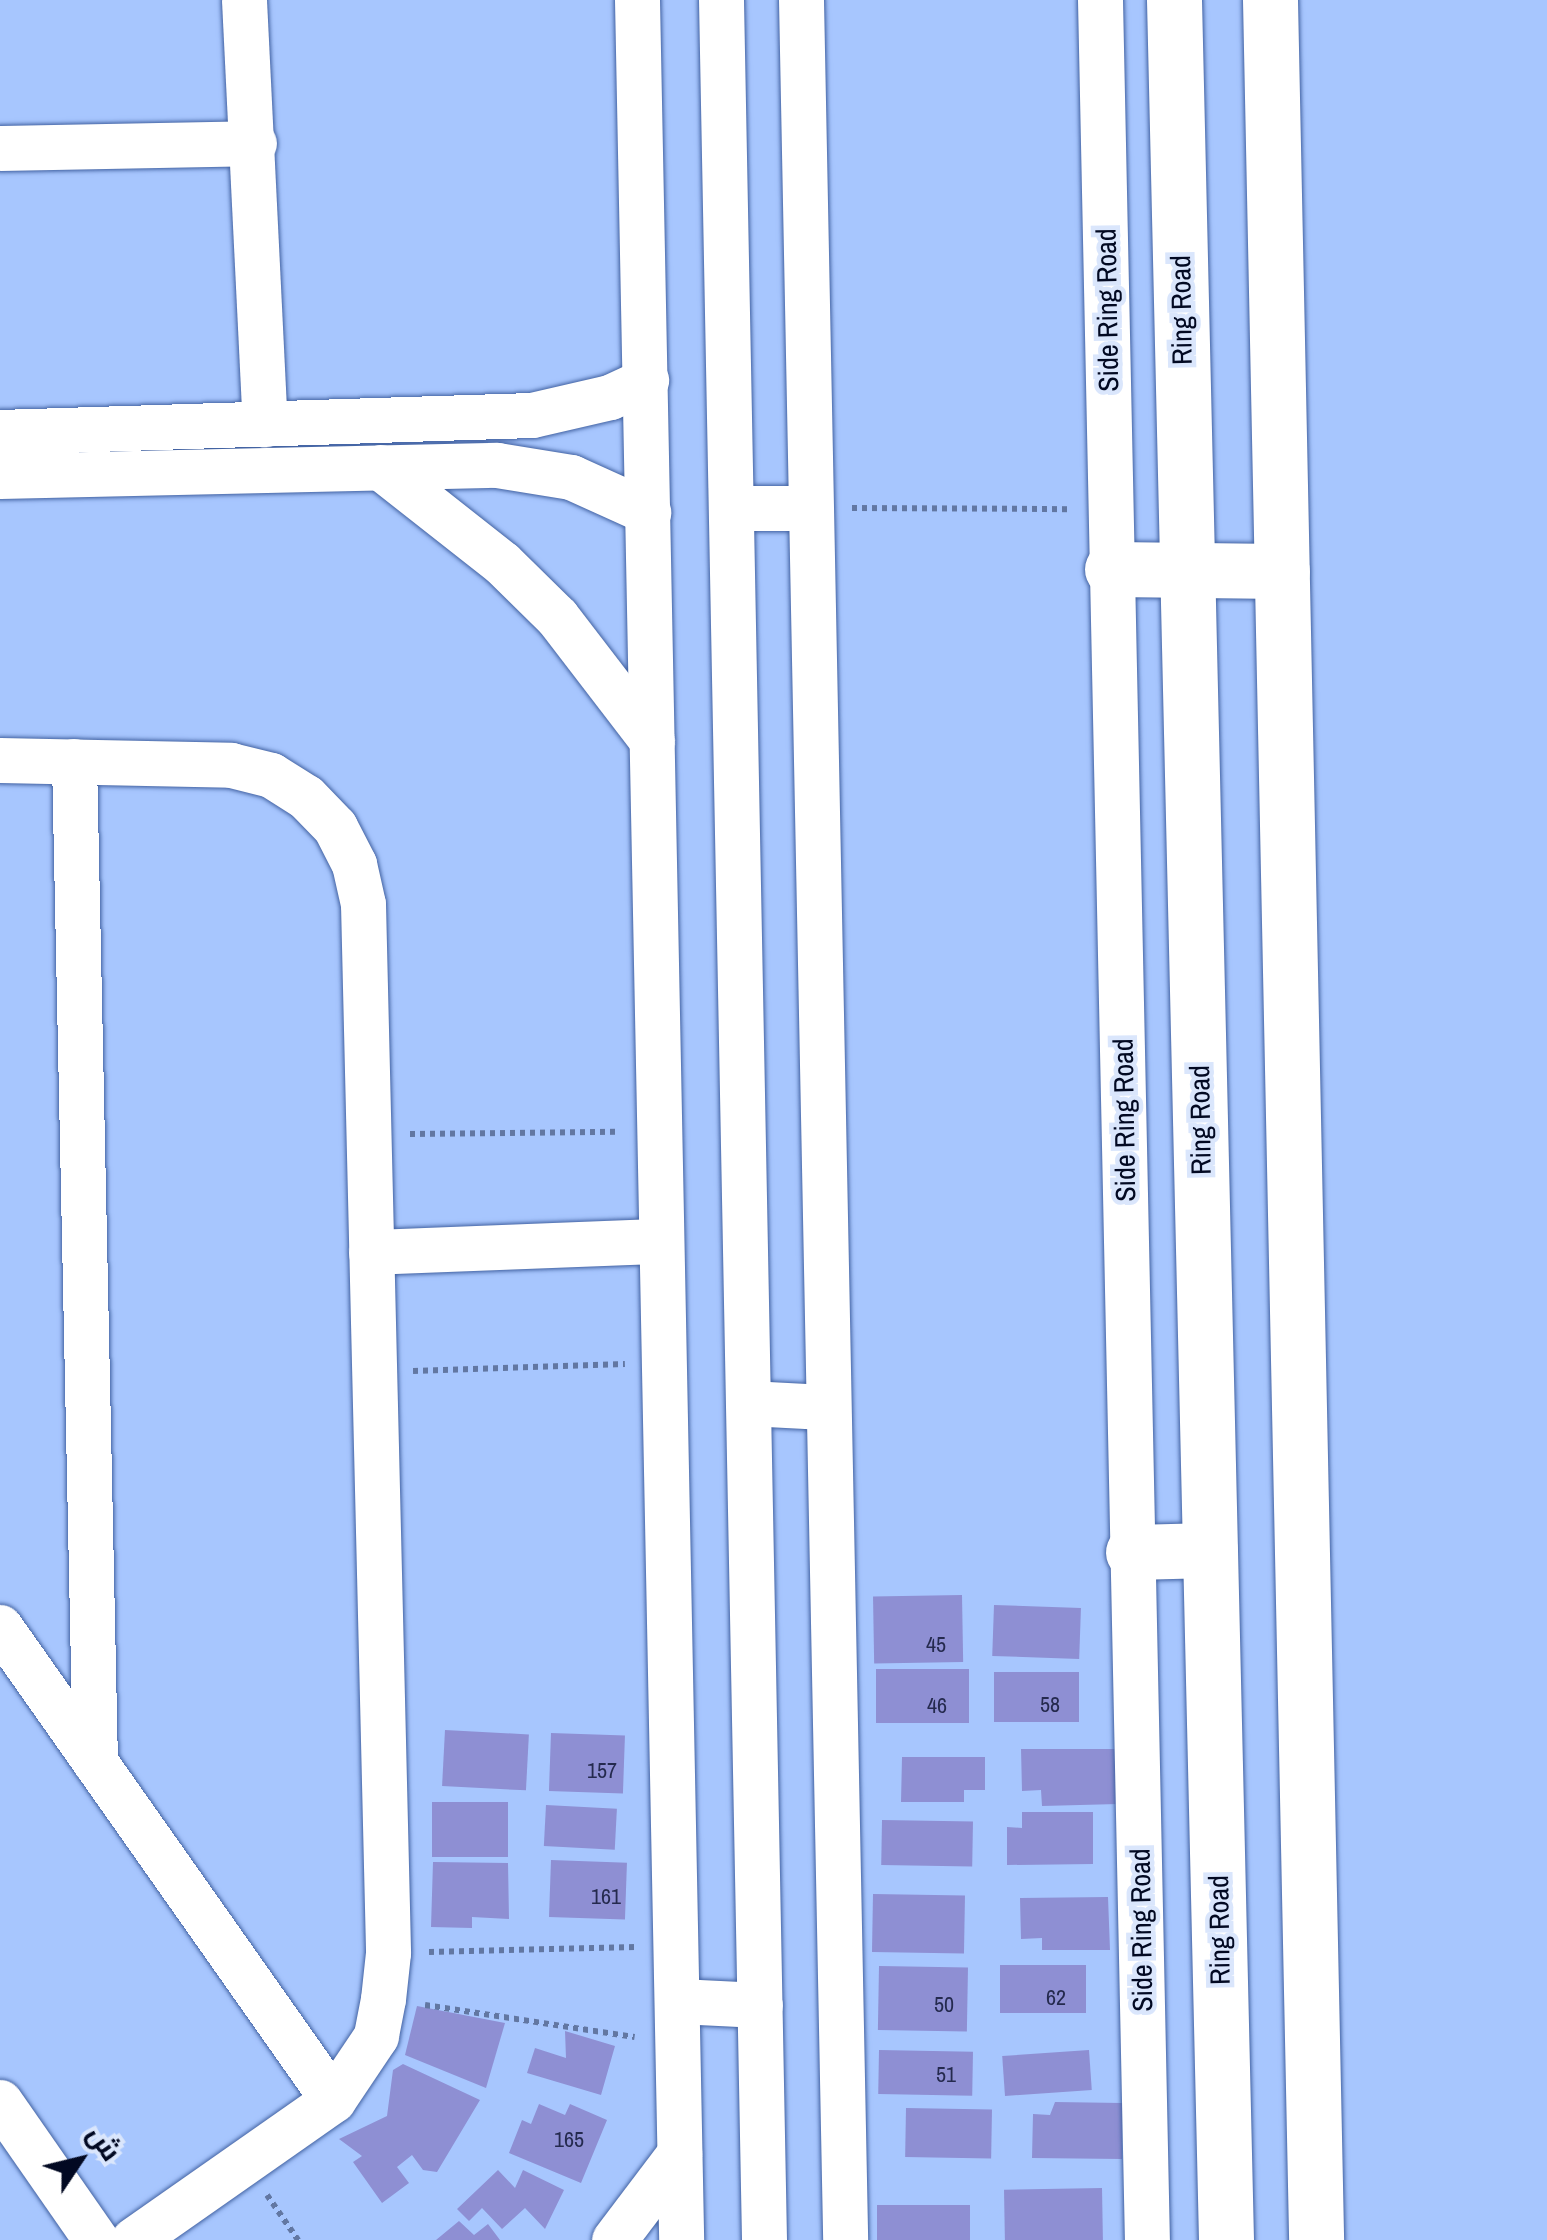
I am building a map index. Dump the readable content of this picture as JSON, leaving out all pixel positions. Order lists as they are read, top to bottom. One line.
{"streets":{"main road":["Ring Road"],"street":["Side Ring Road"]},"house_numbers":["45","58","46","157","161","62","50","51","165"],"north":"top right"}
